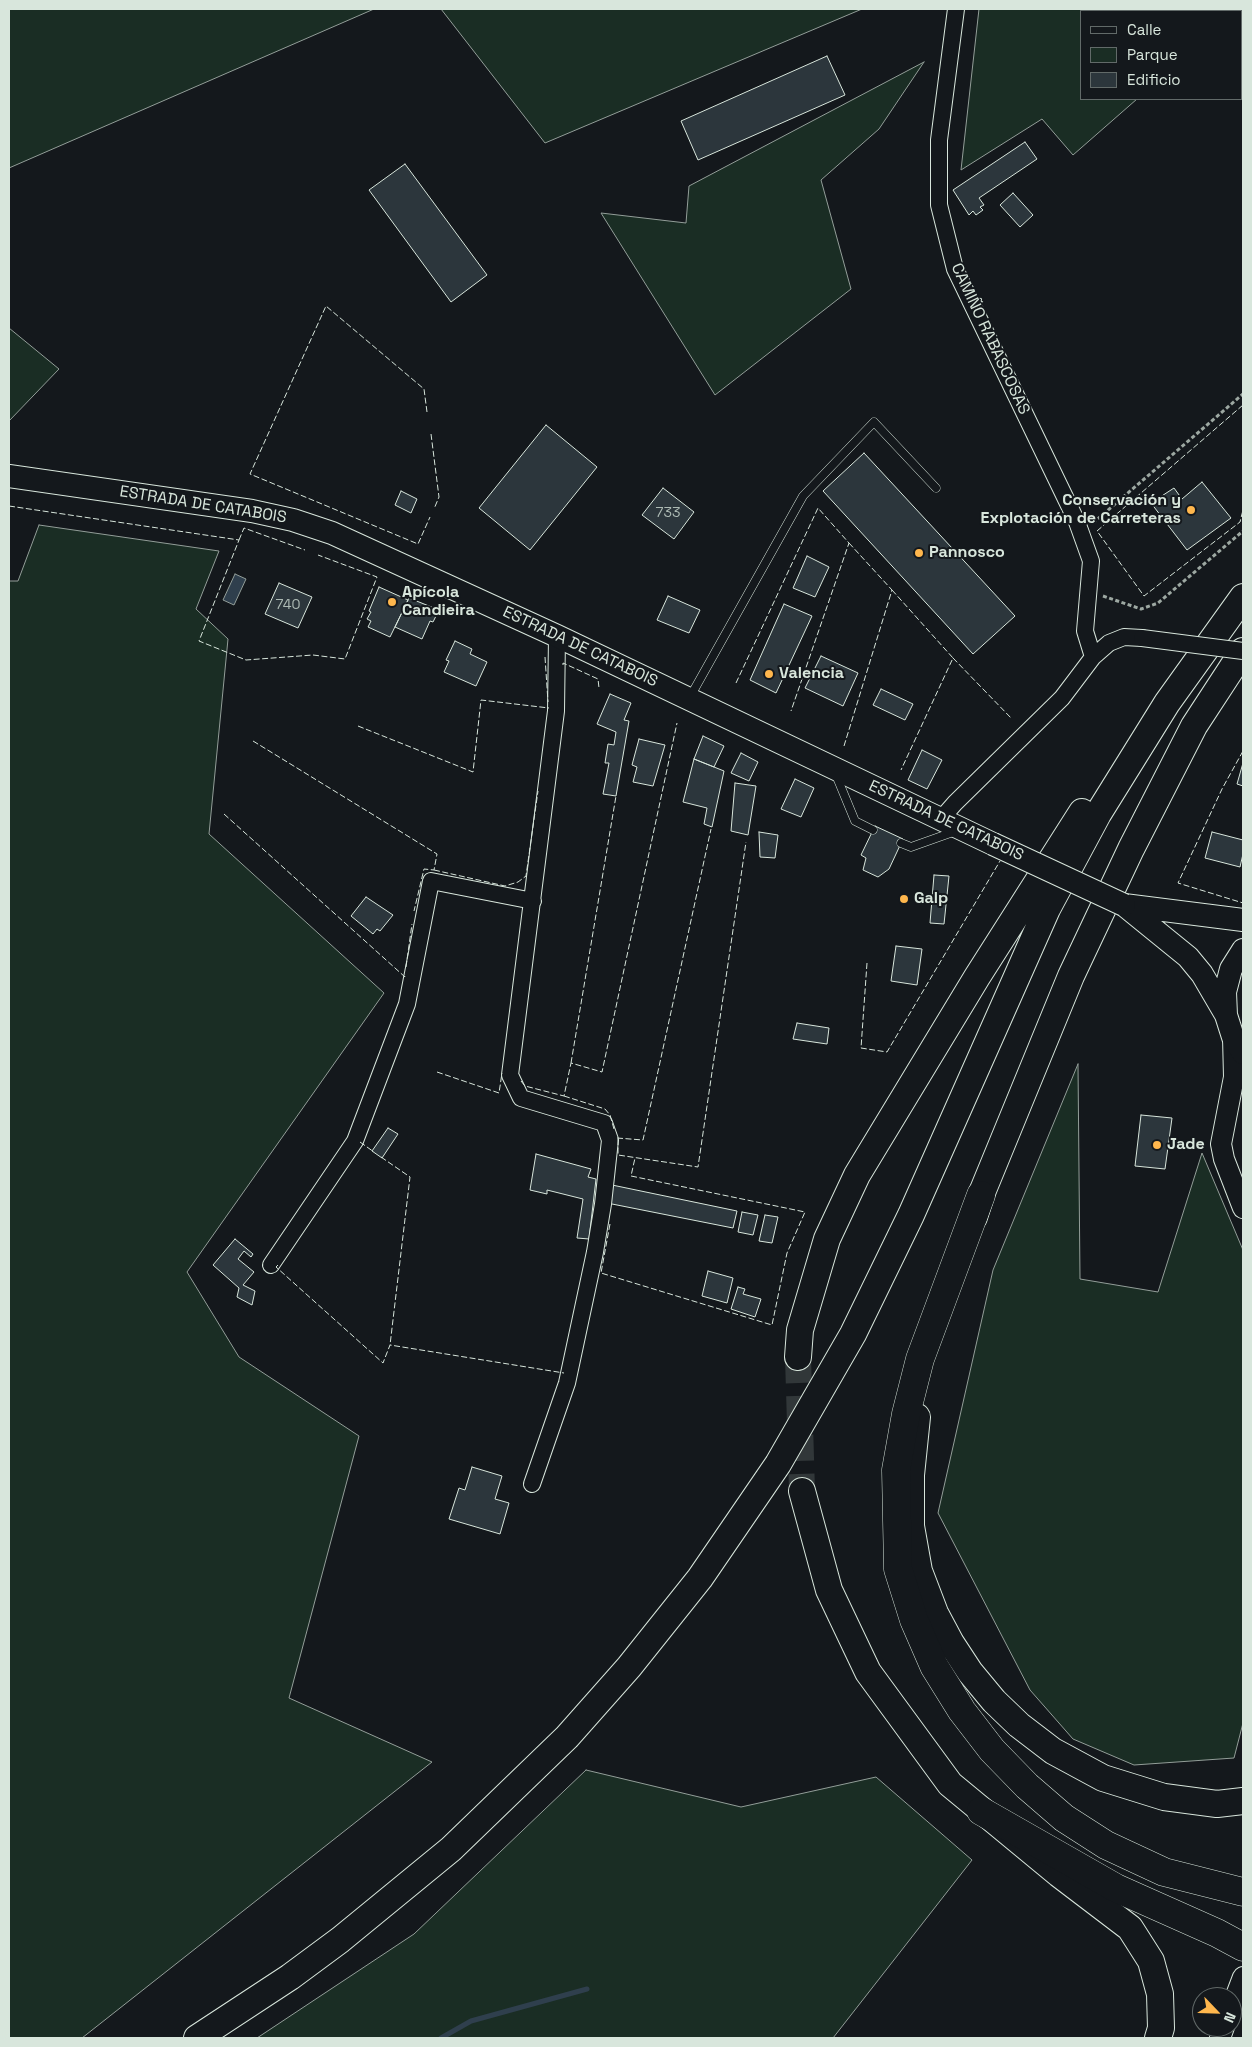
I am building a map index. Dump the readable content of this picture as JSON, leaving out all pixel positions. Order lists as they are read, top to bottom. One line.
{"streets":{"main road":["ESTRADA DE CATABOIS"],"street":["CAMIÑO RABASCOSAS"]},"places":["Conservación y Explotación de Carreteras","Pannosco","Apícola Candieira","Valencia","Galp","Jade"],"house_numbers":["733","740"],"legend":["Calle","Parque","Edificio"],"north":"bottom right"}
